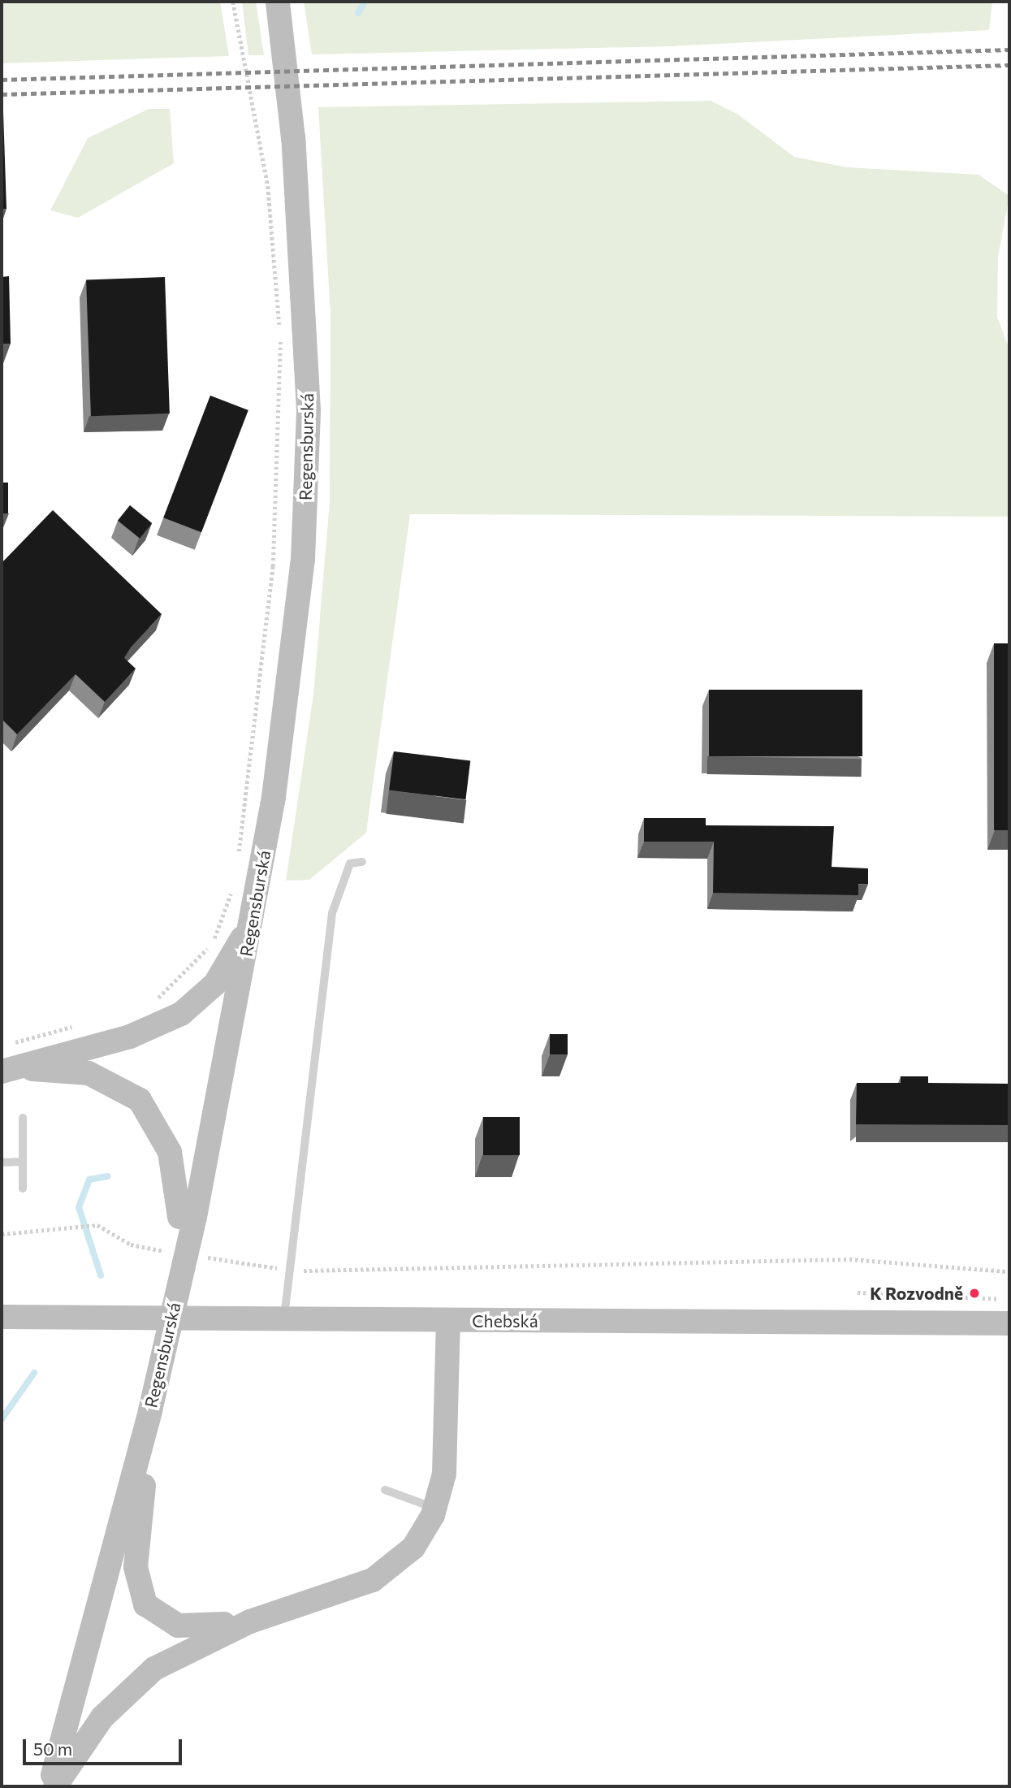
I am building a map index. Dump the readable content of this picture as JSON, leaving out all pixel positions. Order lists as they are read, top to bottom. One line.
{"streets":{"main road":["Regensburská","Chebská"]},"places":["K Rozvodně"],"scale_bar":"50 m"}
